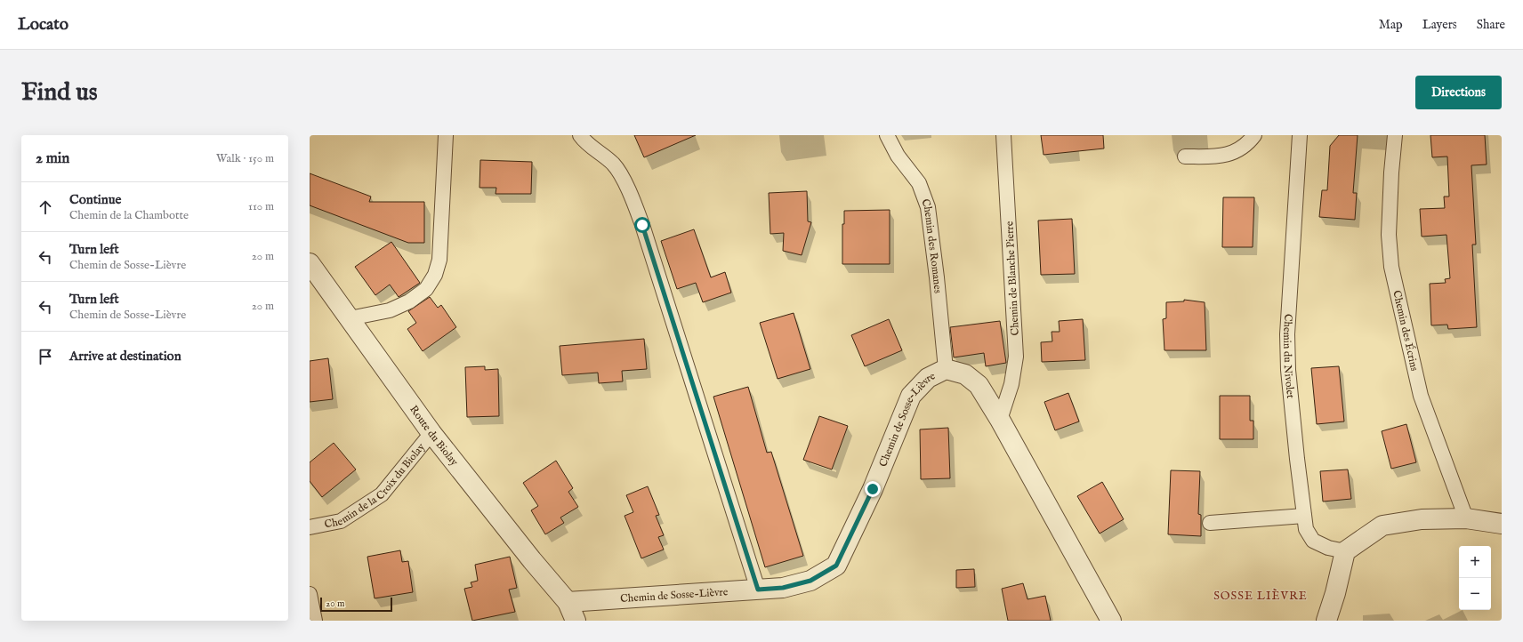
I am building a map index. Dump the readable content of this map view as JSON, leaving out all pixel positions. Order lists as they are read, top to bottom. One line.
{"streets":{"street":["Chemin de Sosse-Lièvre","Route du Biolay"],"lane":["Chemin des Romanes","Chemin de Blanche Pierre","Chemin des Écrins","Chemin du Nivolet","Chemin de la Croix du Biolay"]},"crossings":[["Chemin des Romanes","Chemin de Sosse-Lièvre"],["Chemin de Blanche Pierre","Chemin de Sosse-Lièvre"],["Chemin de Sosse-Lièvre","Route du Biolay"],["Route du Biolay","Chemin de la Croix du Biolay"]],"districts":["SOSSE LIÈVRE"],"scale_bar":"20 m","page":{"header":"Locato","nav":["Map","Layers","Share"],"buttons":"Directions","title":"Find us","heading":["2 min","Walk · 150 m"],"list":[["Continue","Chemin de la Chambotte","110 m"],["Turn left","Chemin de Sosse-Lièvre","20 m"],["Turn left","Chemin de Sosse-Lièvre","20 m"],"Arrive at destination"],"map_buttons":["+","−"],"scale":"20 m"}}
